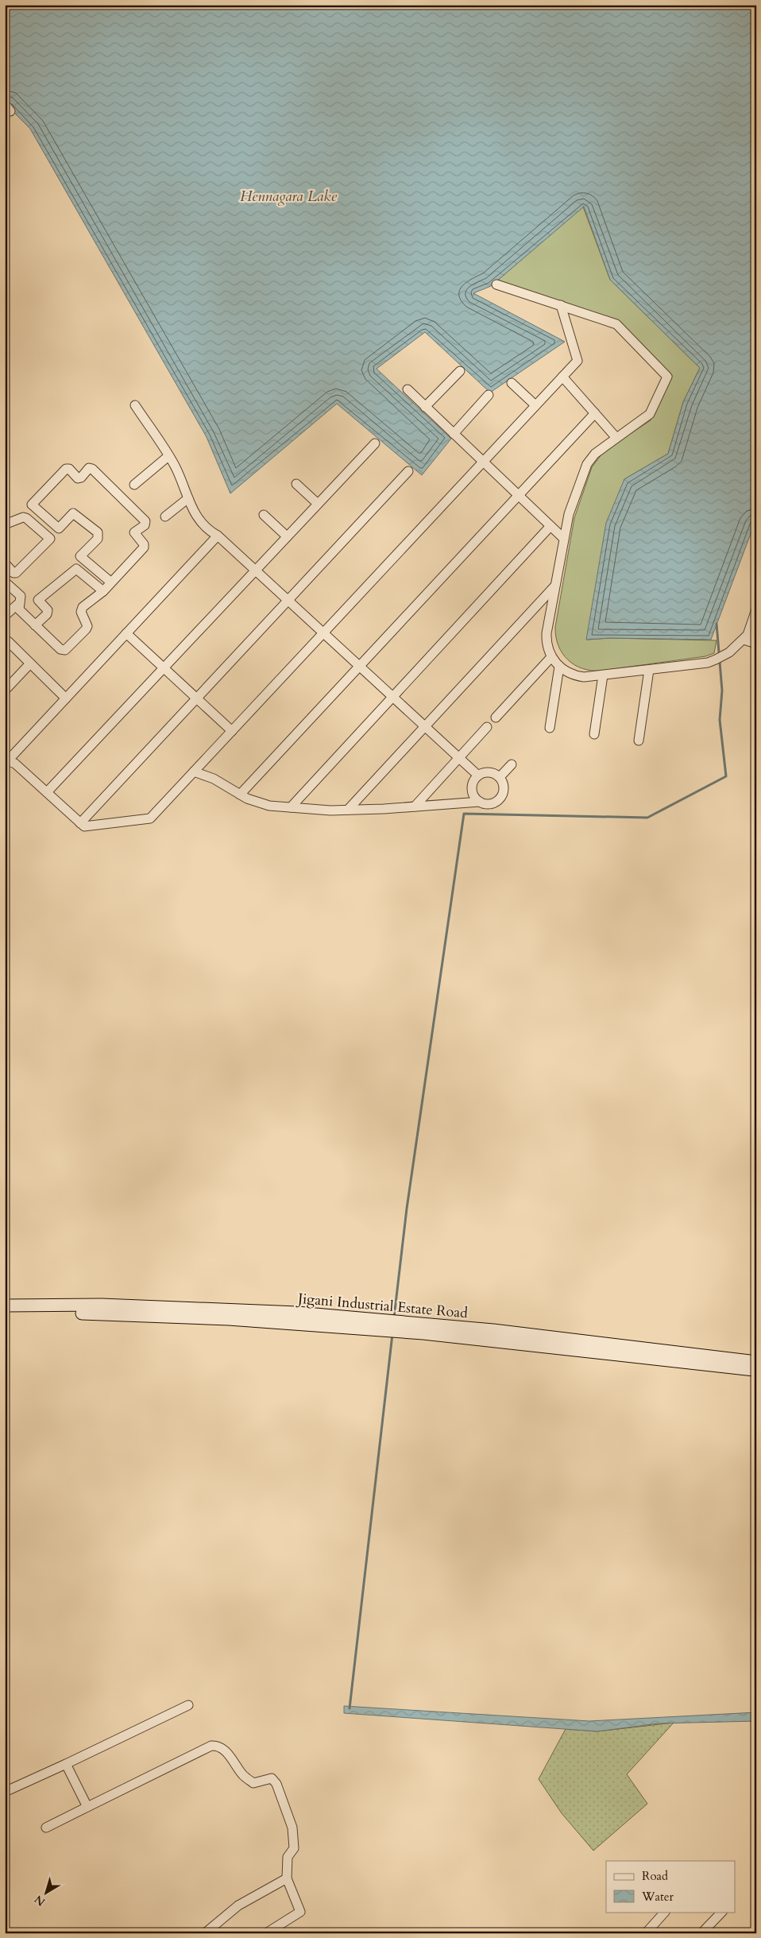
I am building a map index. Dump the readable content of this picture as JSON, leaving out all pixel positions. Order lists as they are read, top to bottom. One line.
{"streets":{"main road":["Jigani Industrial Estate Road"]},"water":["Hennagara Lake"],"legend":["Road","Water"],"north":"bottom left"}
